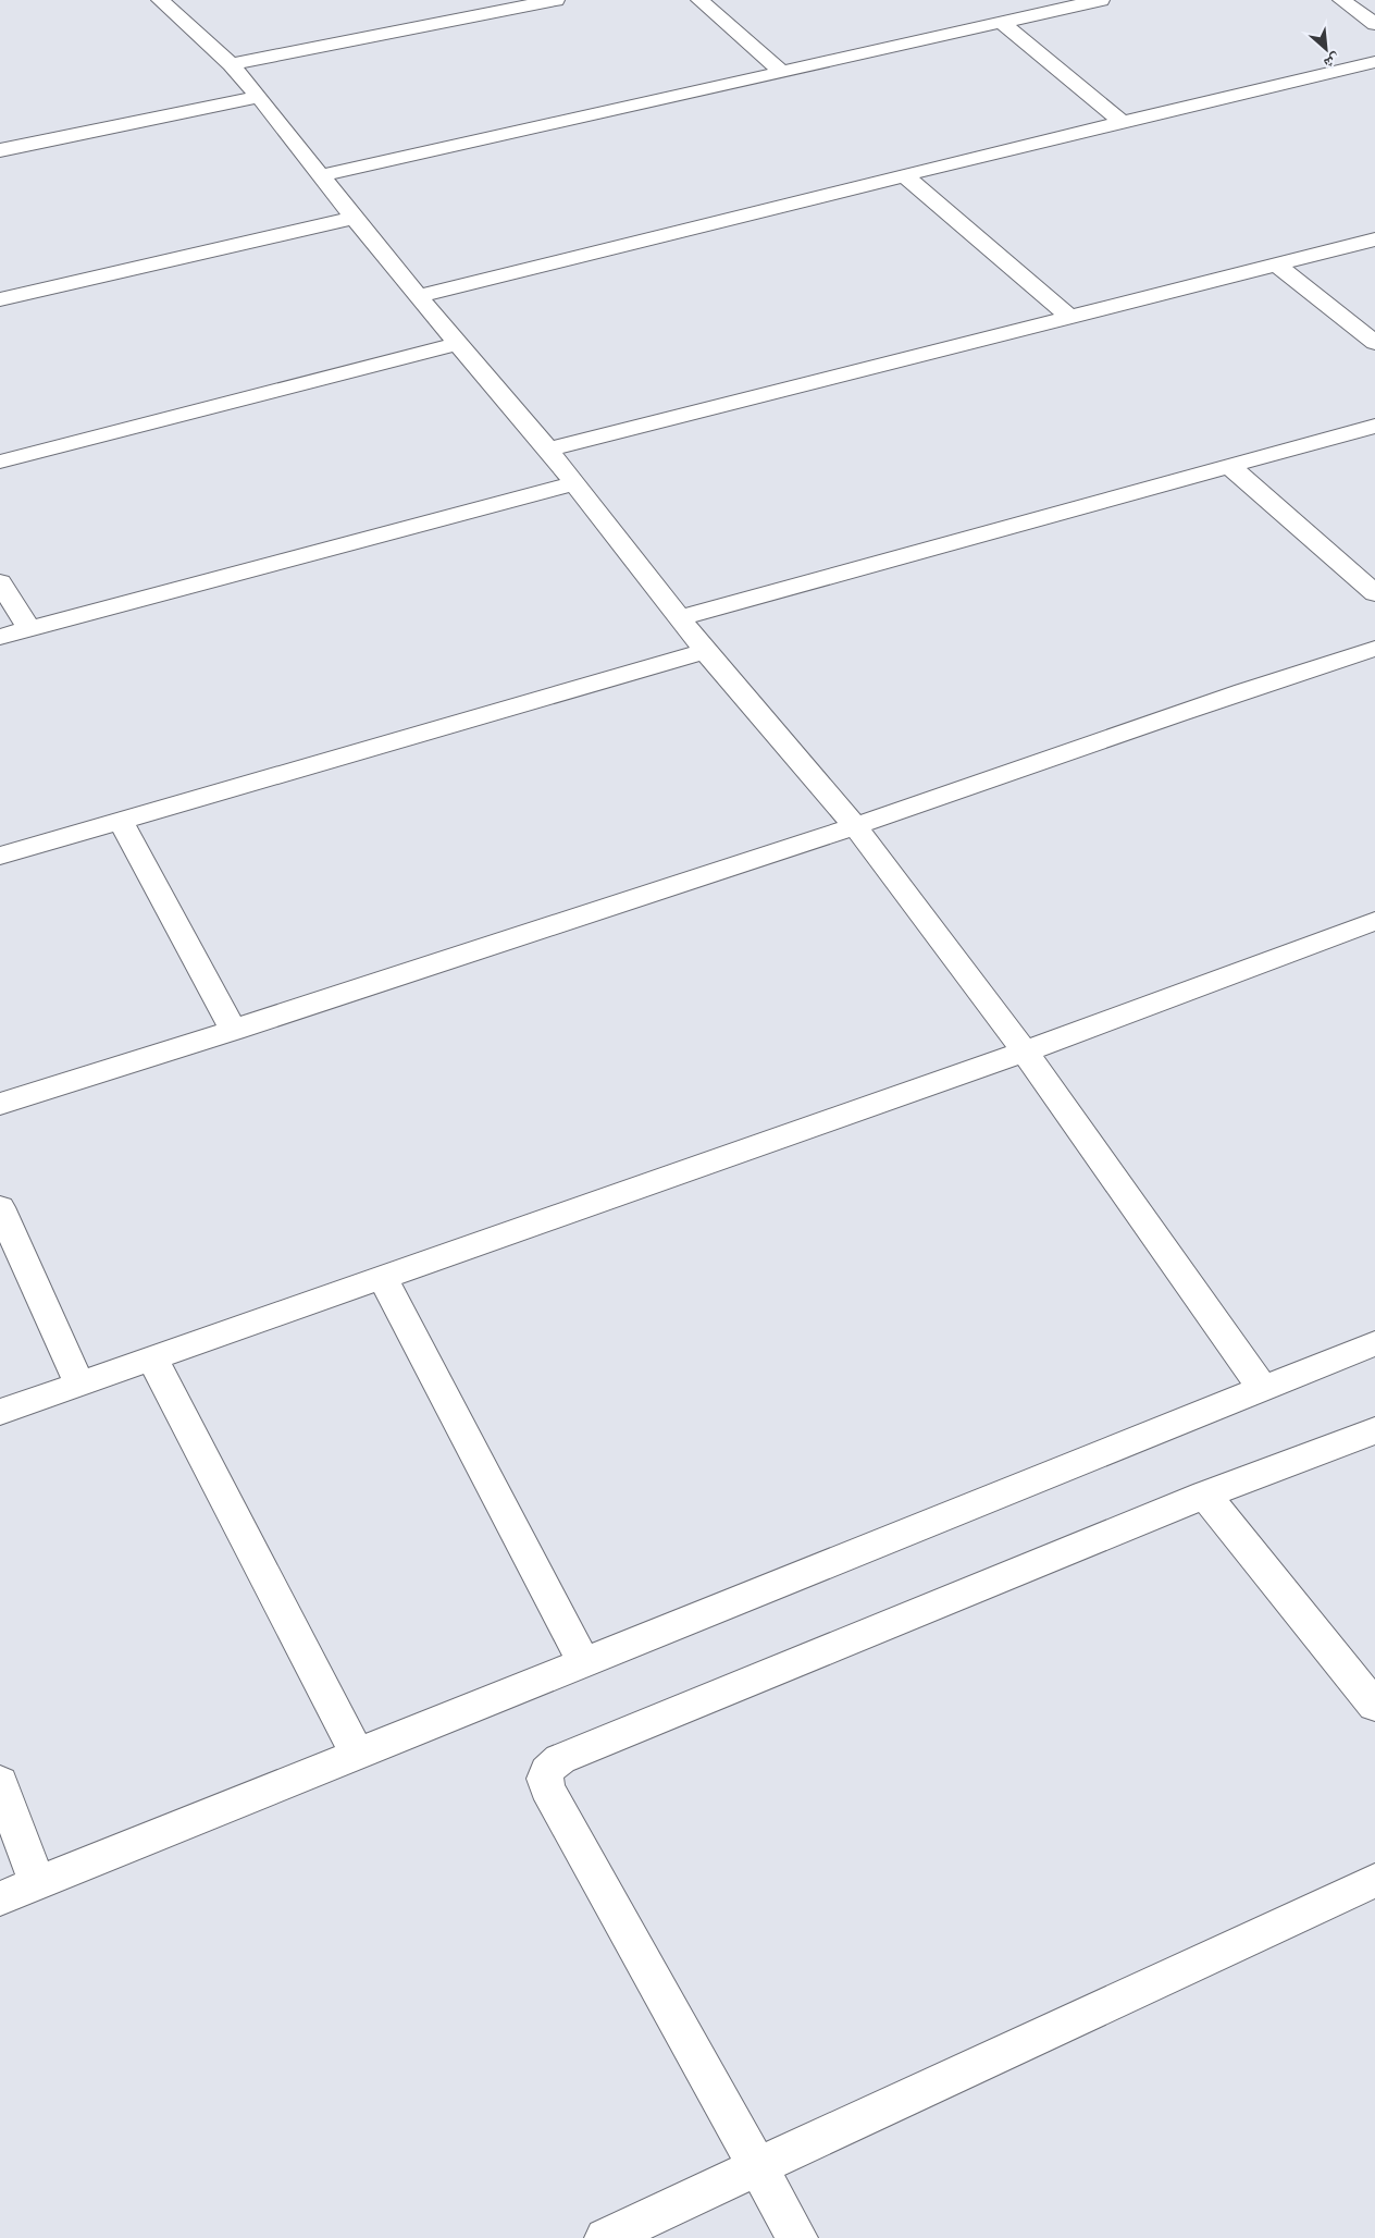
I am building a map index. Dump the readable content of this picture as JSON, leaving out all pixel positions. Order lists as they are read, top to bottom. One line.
{"north":"bottom right"}
